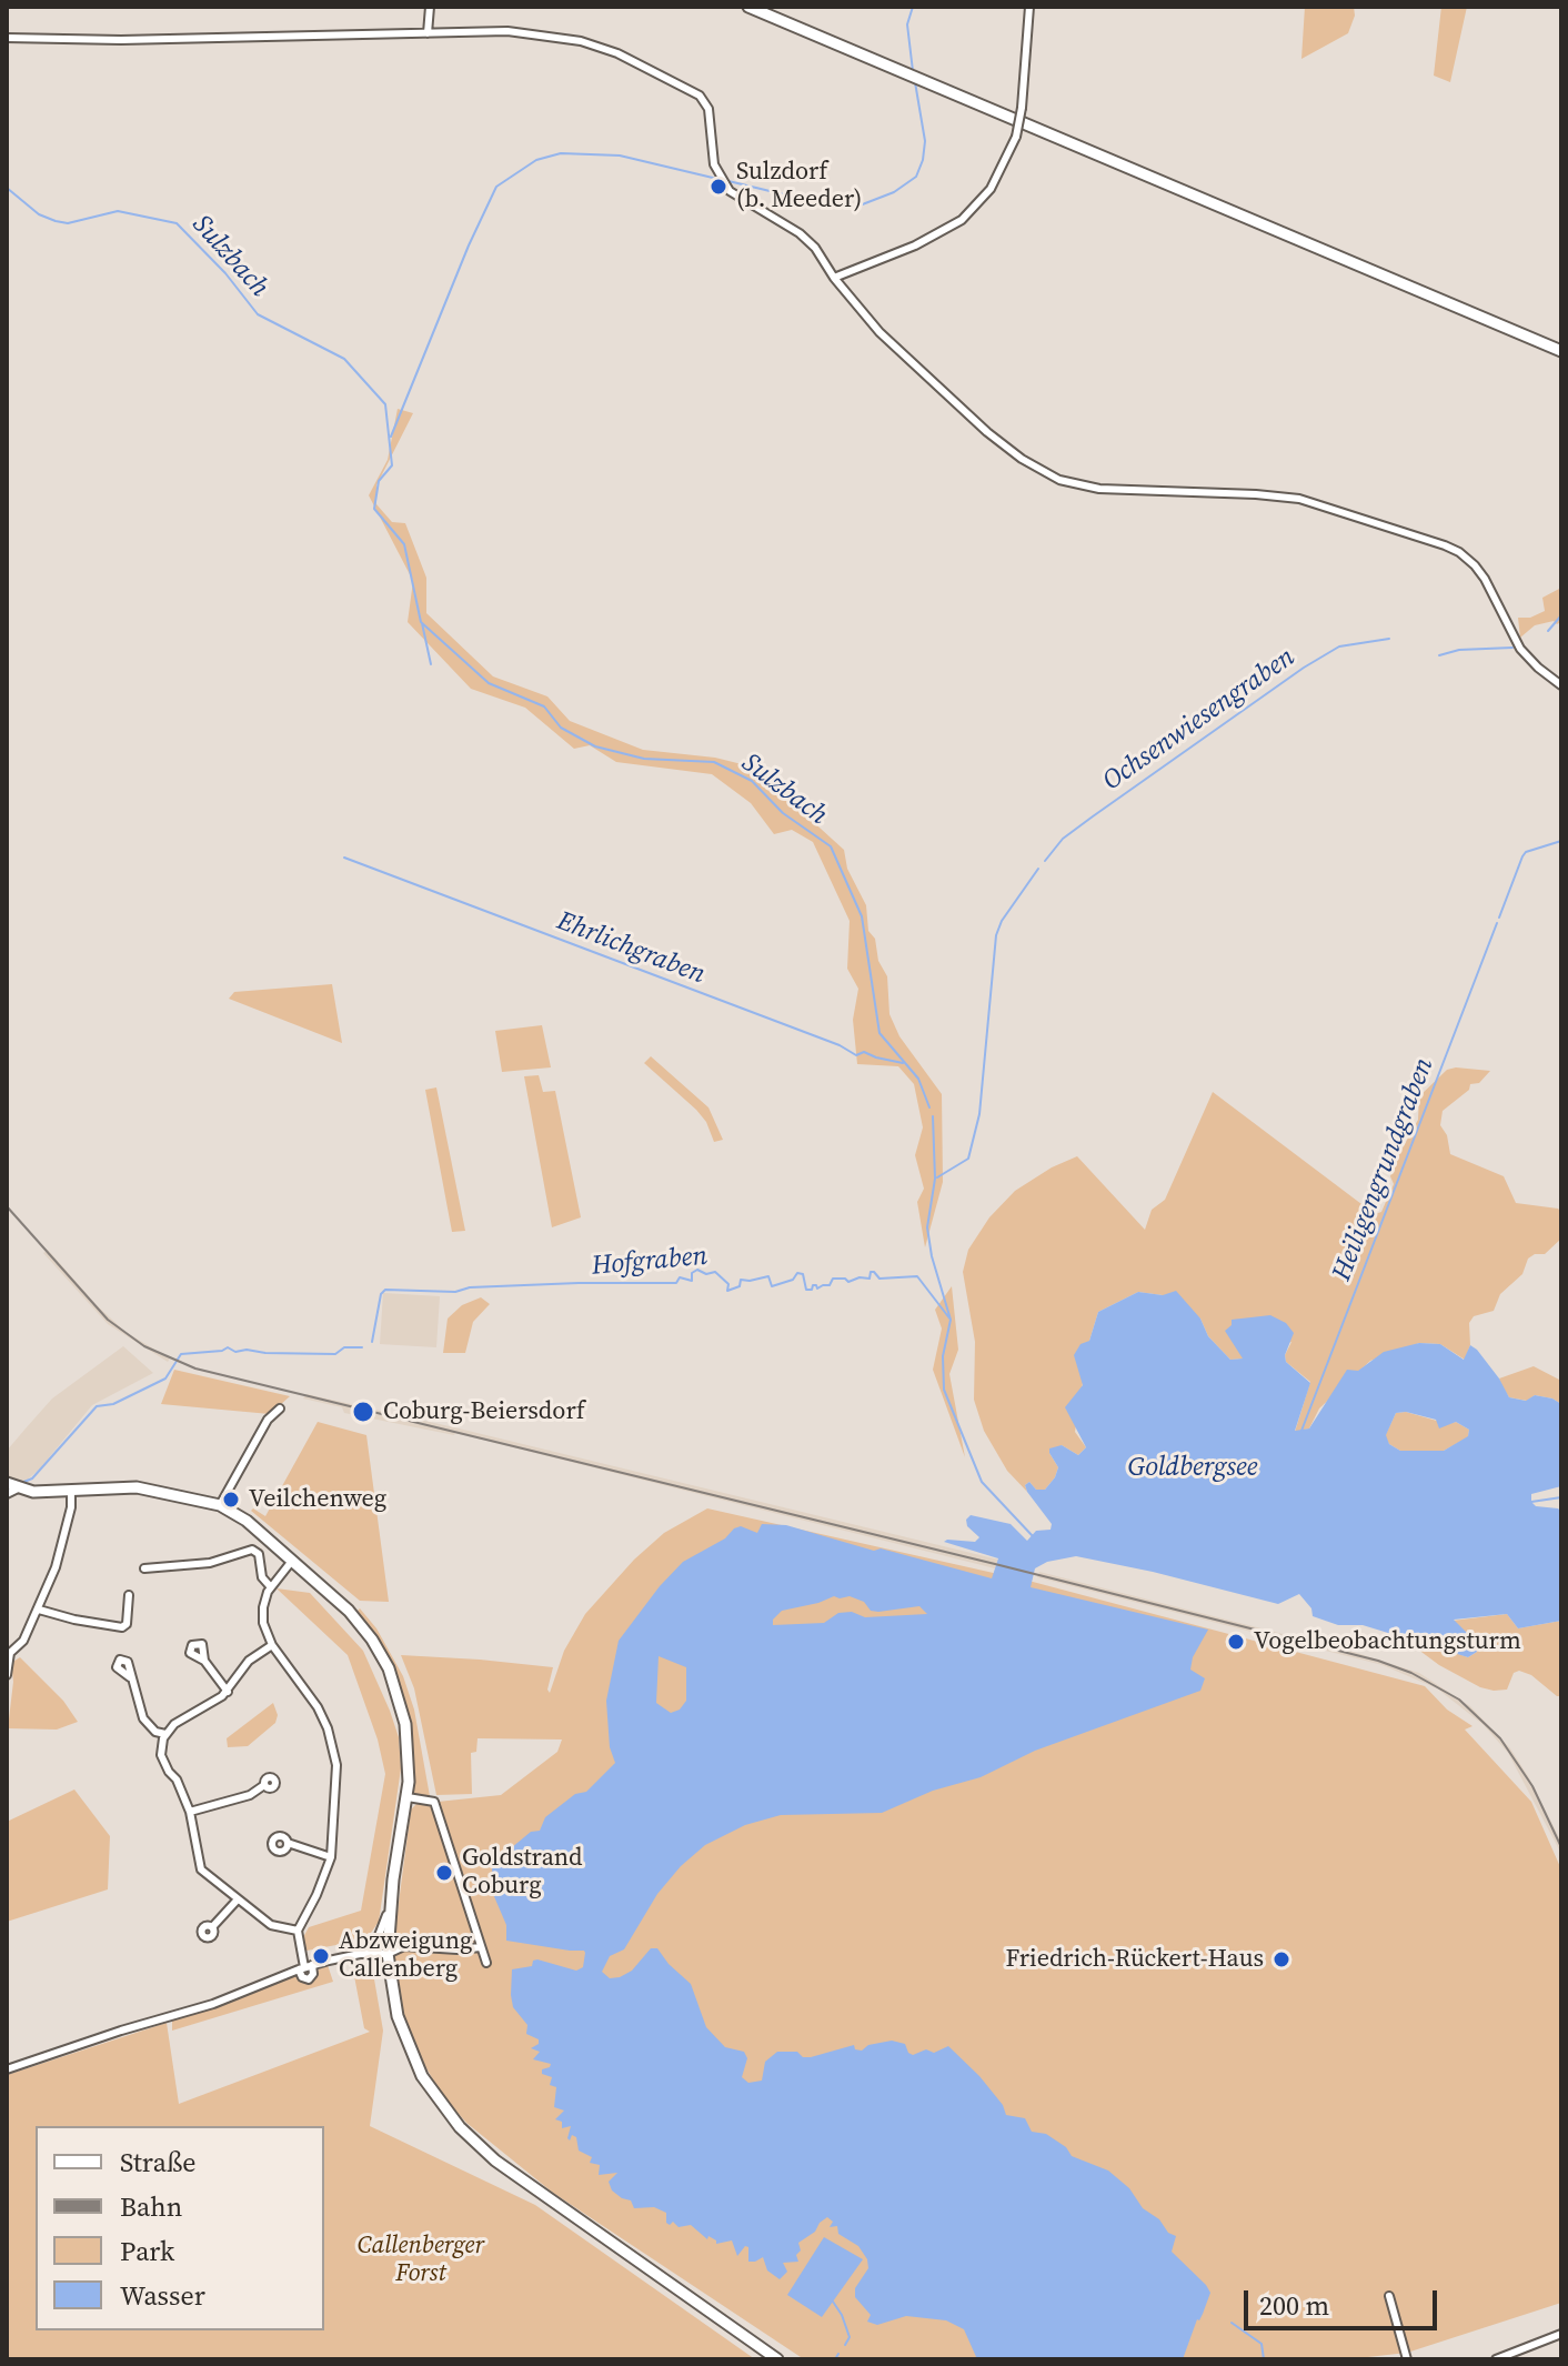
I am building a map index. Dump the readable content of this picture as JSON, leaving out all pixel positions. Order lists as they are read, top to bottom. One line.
{"water":["Sulzbach","Ochsenwiesengraben","Ehrlichgraben","Heiligengrundgraben","Hofgraben","Goldbergsee"],"parks":["Callenberger Forst"],"places":["Sulzdorf (b. Meeder)","Coburg-Beiersdorf","Veilchenweg","Vogelbeobachtungsturm","Goldstrand Coburg","Abzweigung Callenberg","Friedrich-Rückert-Haus"],"legend":["Straße","Bahn","Park","Wasser"],"scale_bar":"200 m"}
